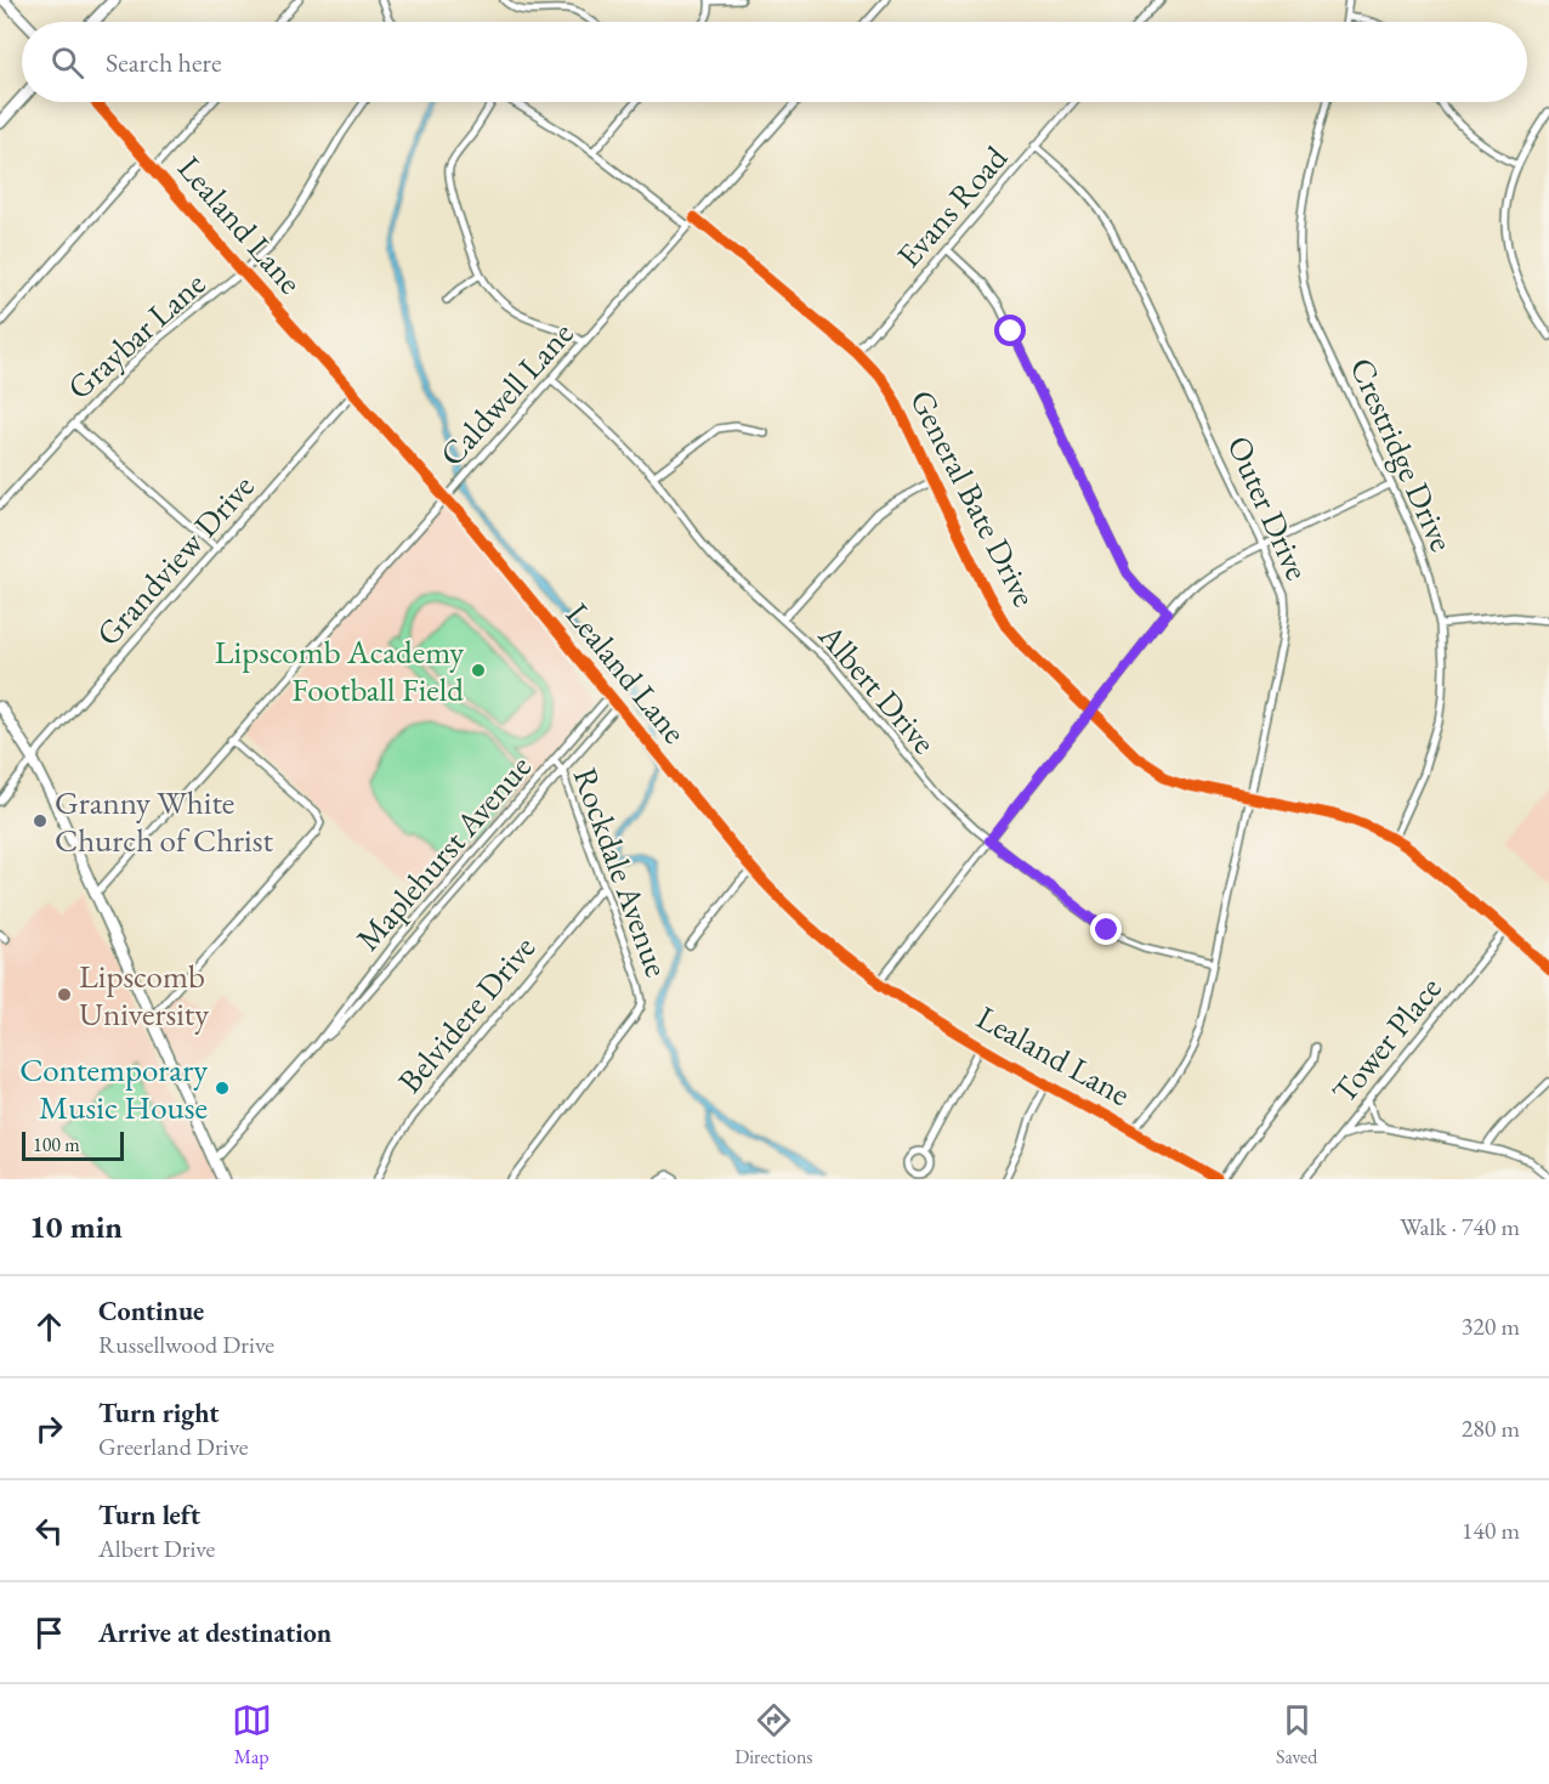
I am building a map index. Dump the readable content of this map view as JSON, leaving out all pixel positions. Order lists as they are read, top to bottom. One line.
{"streets":{"street":["Evans Road","Lealand Lane","Graybar Lane","Caldwell Lane","Crestridge Drive","General Bate Drive","Outer Drive","Grandview Drive","Albert Drive","Maplehurst Avenue","Rockdale Avenue","Belvidere Drive","Tower Place"]},"crossings":[["Evans Road","General Bate Drive"],["Evans Road","Outer Drive"],["Lealand Lane","Graybar Lane"],["Lealand Lane","Caldwell Lane"],["Lealand Lane","Outer Drive"],["Lealand Lane","Grandview Drive"],["Lealand Lane","Maplehurst Avenue"],["Caldwell Lane","General Bate Drive"],["Caldwell Lane","Albert Drive"],["Crestridge Drive","General Bate Drive"],["General Bate Drive","Outer Drive"],["General Bate Drive","Tower Place"],["Outer Drive","Albert Drive"],["Maplehurst Avenue","Rockdale Avenue"],["Rockdale Avenue","Belvidere Drive"]],"places":["Lipscomb Academy Football Field","Granny White Church of Christ","Lipscomb University","Contemporary Music House"],"scale_bar":"100 m","page":{"search":"Search here","scale":"100 m","heading":["10 min","Walk · 740 m"],"list":[["Continue","Russellwood Drive","320 m"],["Turn right","Greerland Drive","280 m"],["Turn left","Albert Drive","140 m"],"Arrive at destination"],"nav":["Map","Directions","Saved"]}}
